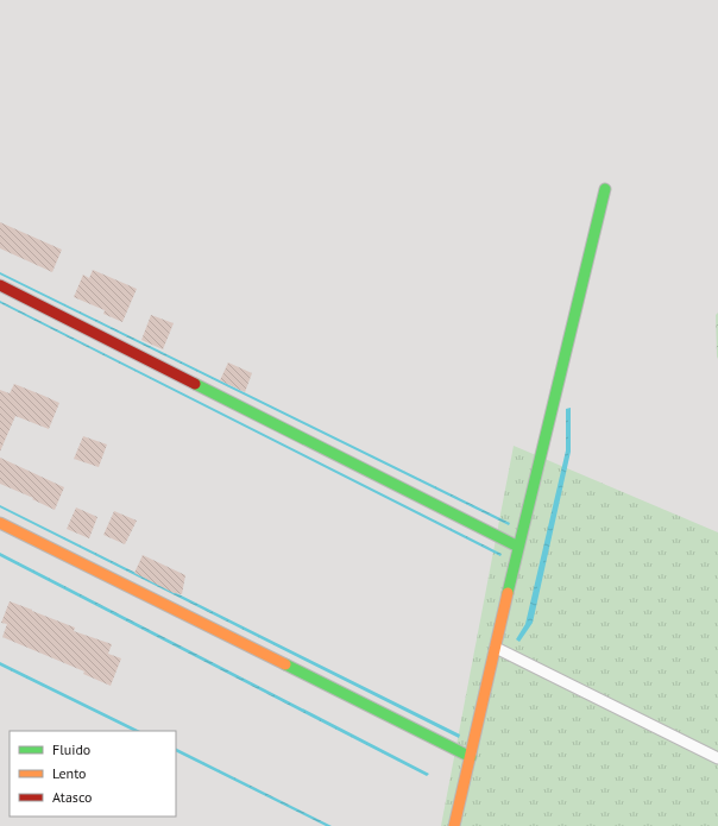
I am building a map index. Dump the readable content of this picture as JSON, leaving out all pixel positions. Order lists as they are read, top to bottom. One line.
{"legend":["Fluido","Lento","Atasco"]}
